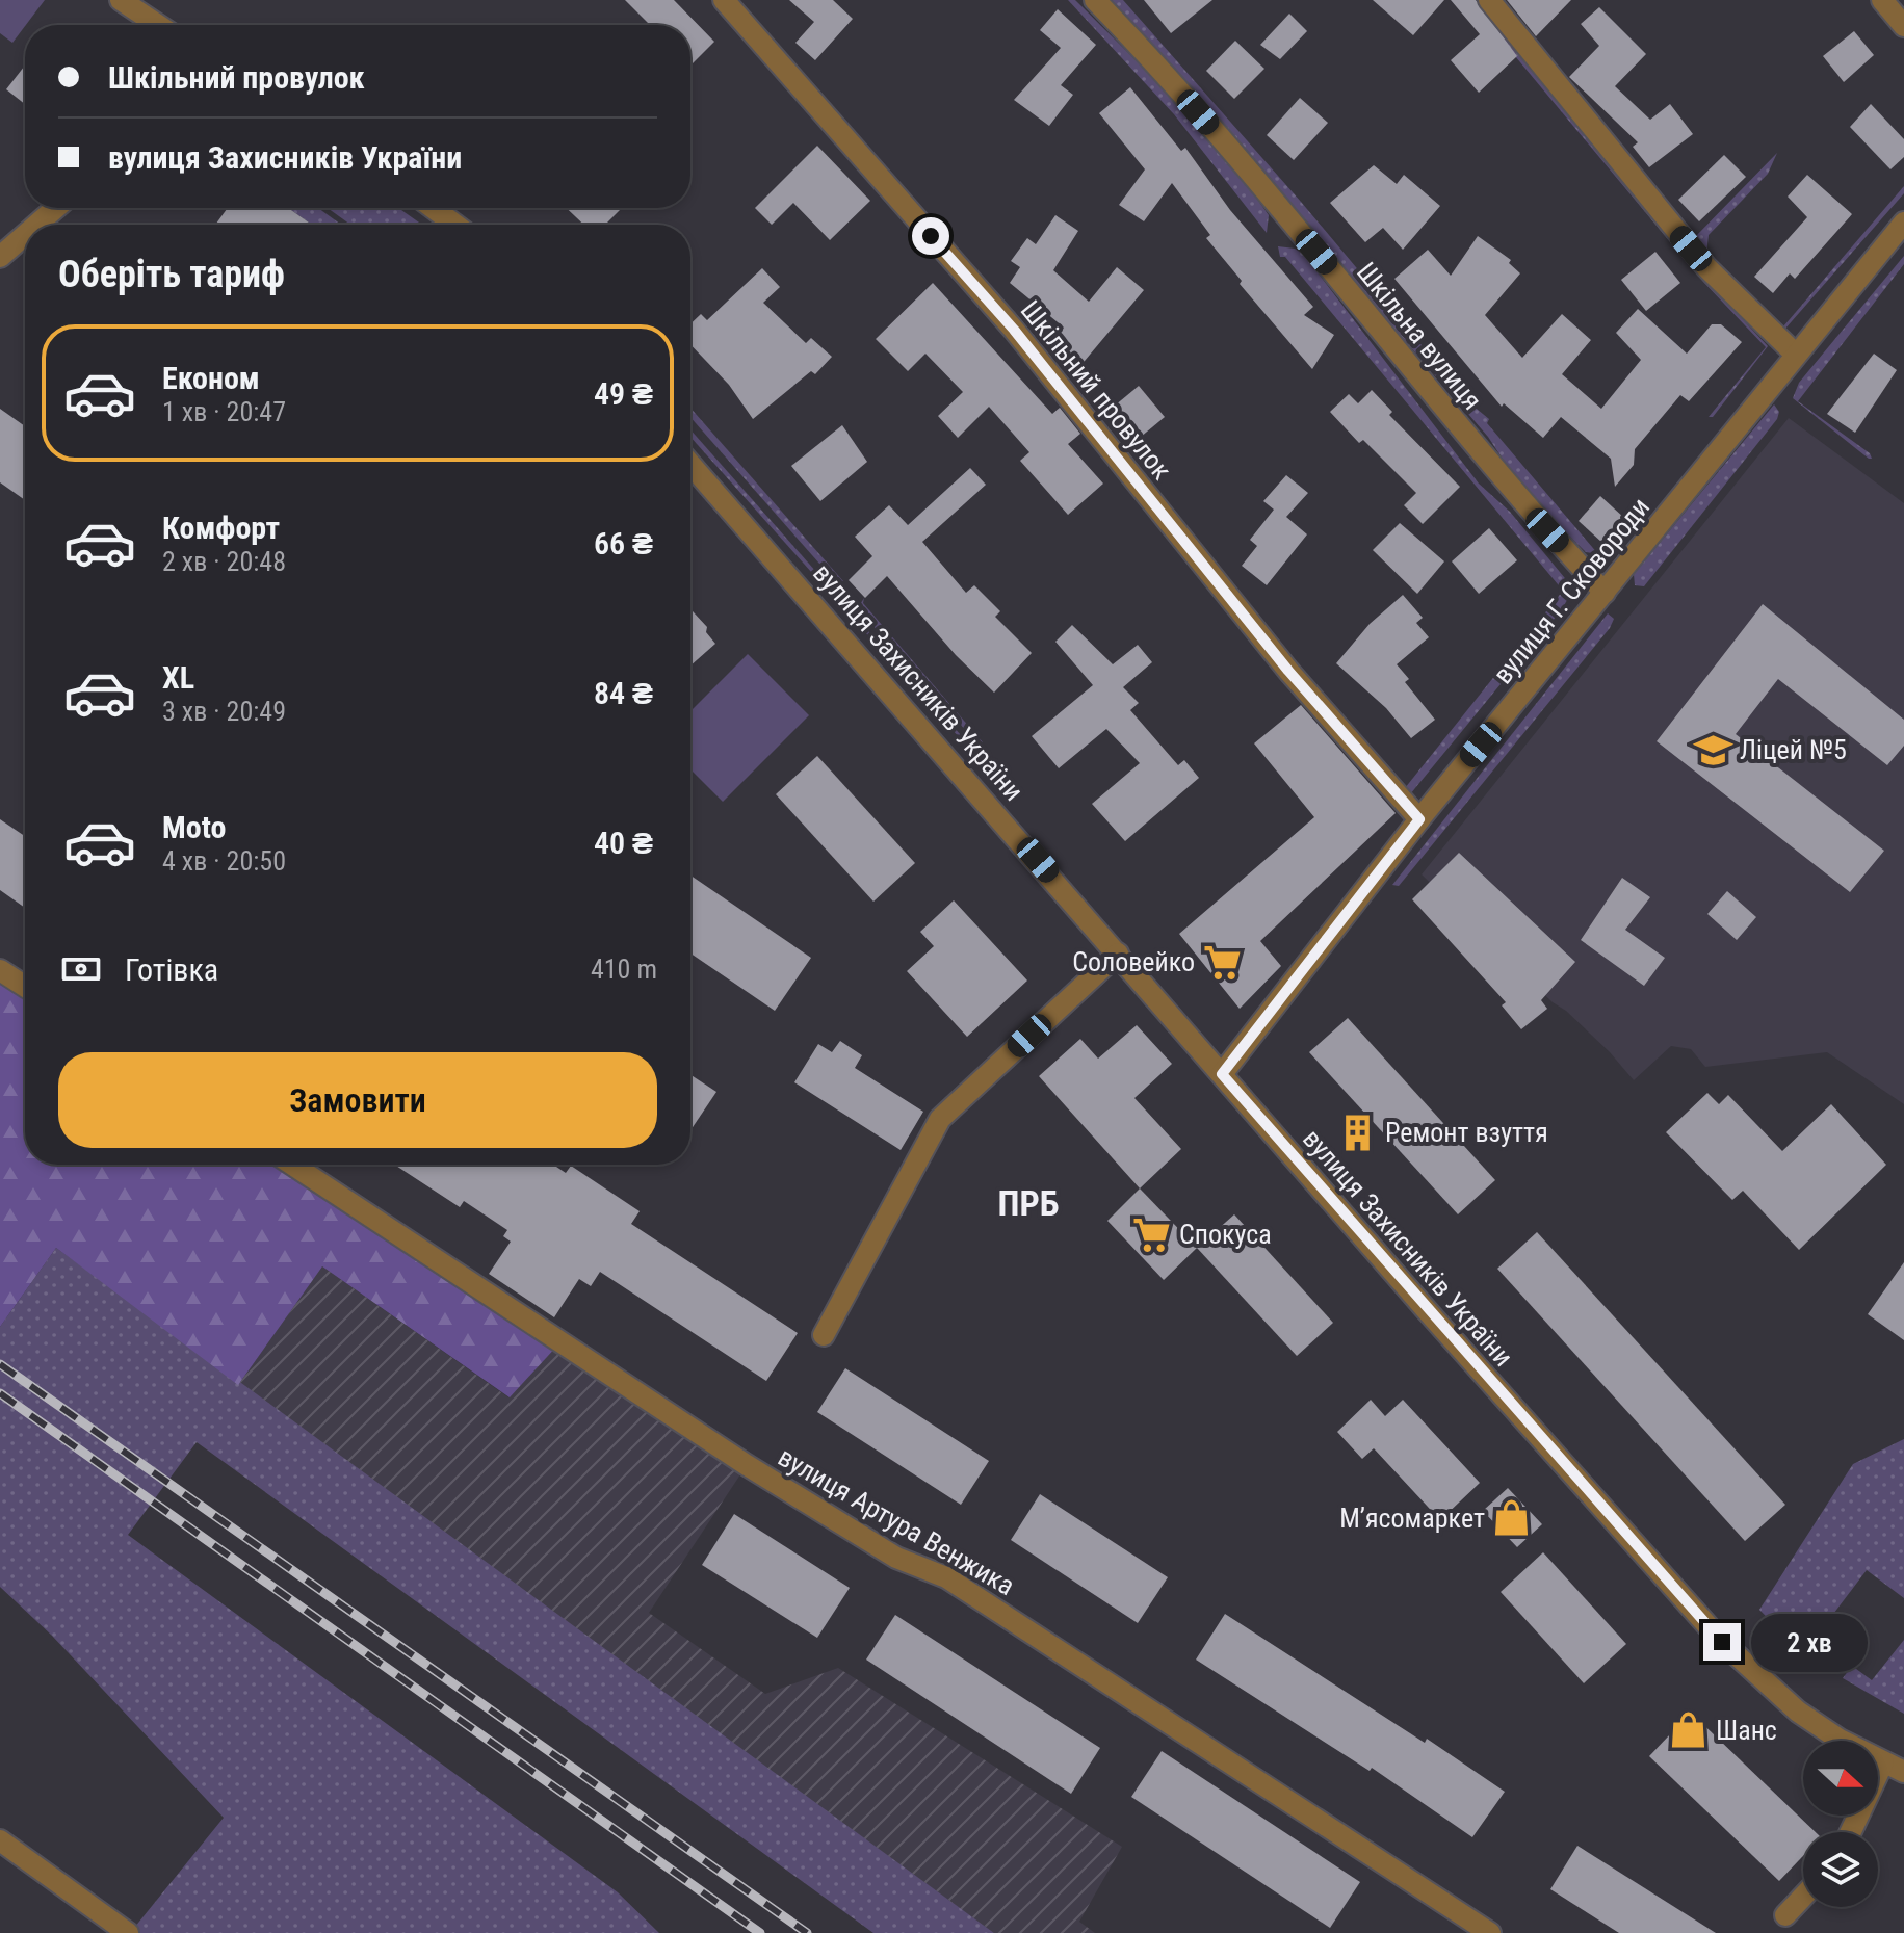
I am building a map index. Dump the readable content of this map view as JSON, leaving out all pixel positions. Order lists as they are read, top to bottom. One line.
{"streets":{"street":["Шкільна вулиця","Шкільний провулок","вулиця Г. Сковороди","вулиця Захисників України","вулиця Артура Венжика"]},"crossings":[["Шкільна вулиця","вулиця Г. Сковороди"],["Шкільний провулок","вулиця Г. Сковороди"],["вулиця Г. Сковороди","вулиця Захисників України"]],"districts":["ПРБ"],"places":{"school or university":["Ліцей №5"],"supermarket":["Соловейко","Спокуса"],"building":["Ремонт взуття"],"shop":["Мʼясомаркет","Шанс"]},"north":"right","page":{"banner":["Шкільний провулок","вулиця Захисників України"],"heading":"Оберіть тариф","list":[{"name":"Економ","note":"1 хв · 20:47","value":"49 ₴"},{"name":"Комфорт","note":"2 хв · 20:48","value":"66 ₴"},{"name":"XL","note":"3 хв · 20:49","value":"84 ₴"},{"name":"Moto","note":"4 хв · 20:50","value":"40 ₴"}],"pay":["Готівка","410 m"],"buttons":"Замовити","bubble":"2 хв"}}
